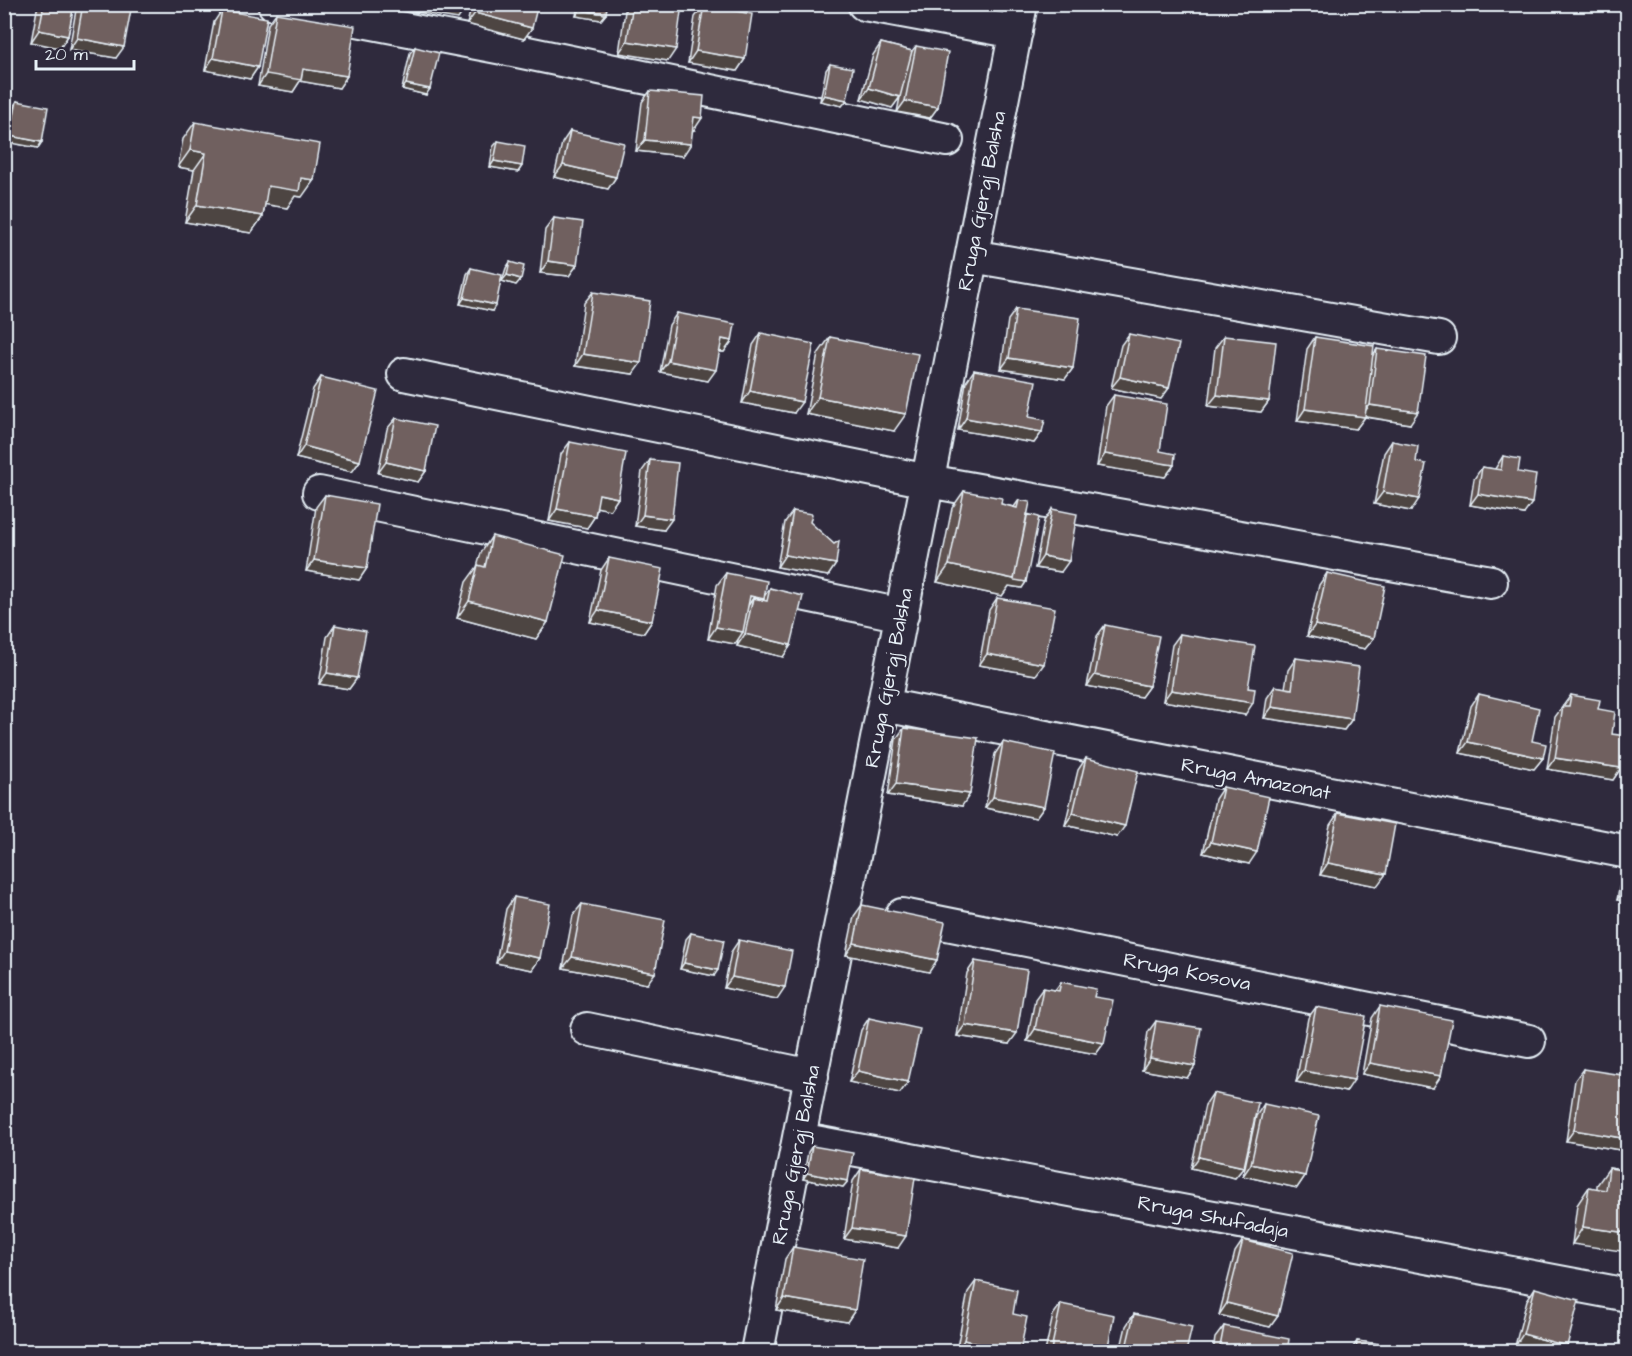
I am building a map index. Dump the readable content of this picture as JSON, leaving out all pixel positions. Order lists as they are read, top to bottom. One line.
{"streets":{"street":["Rruga Gjergj Balsha","Rruga Amazonat","Rruga Kosova","Rruga Shufadaja"]},"crossings":[["Rruga Gjergj Balsha","Rruga Amazonat"],["Rruga Gjergj Balsha","Rruga Kosova"],["Rruga Gjergj Balsha","Rruga Shufadaja"]],"scale_bar":"20 m"}
